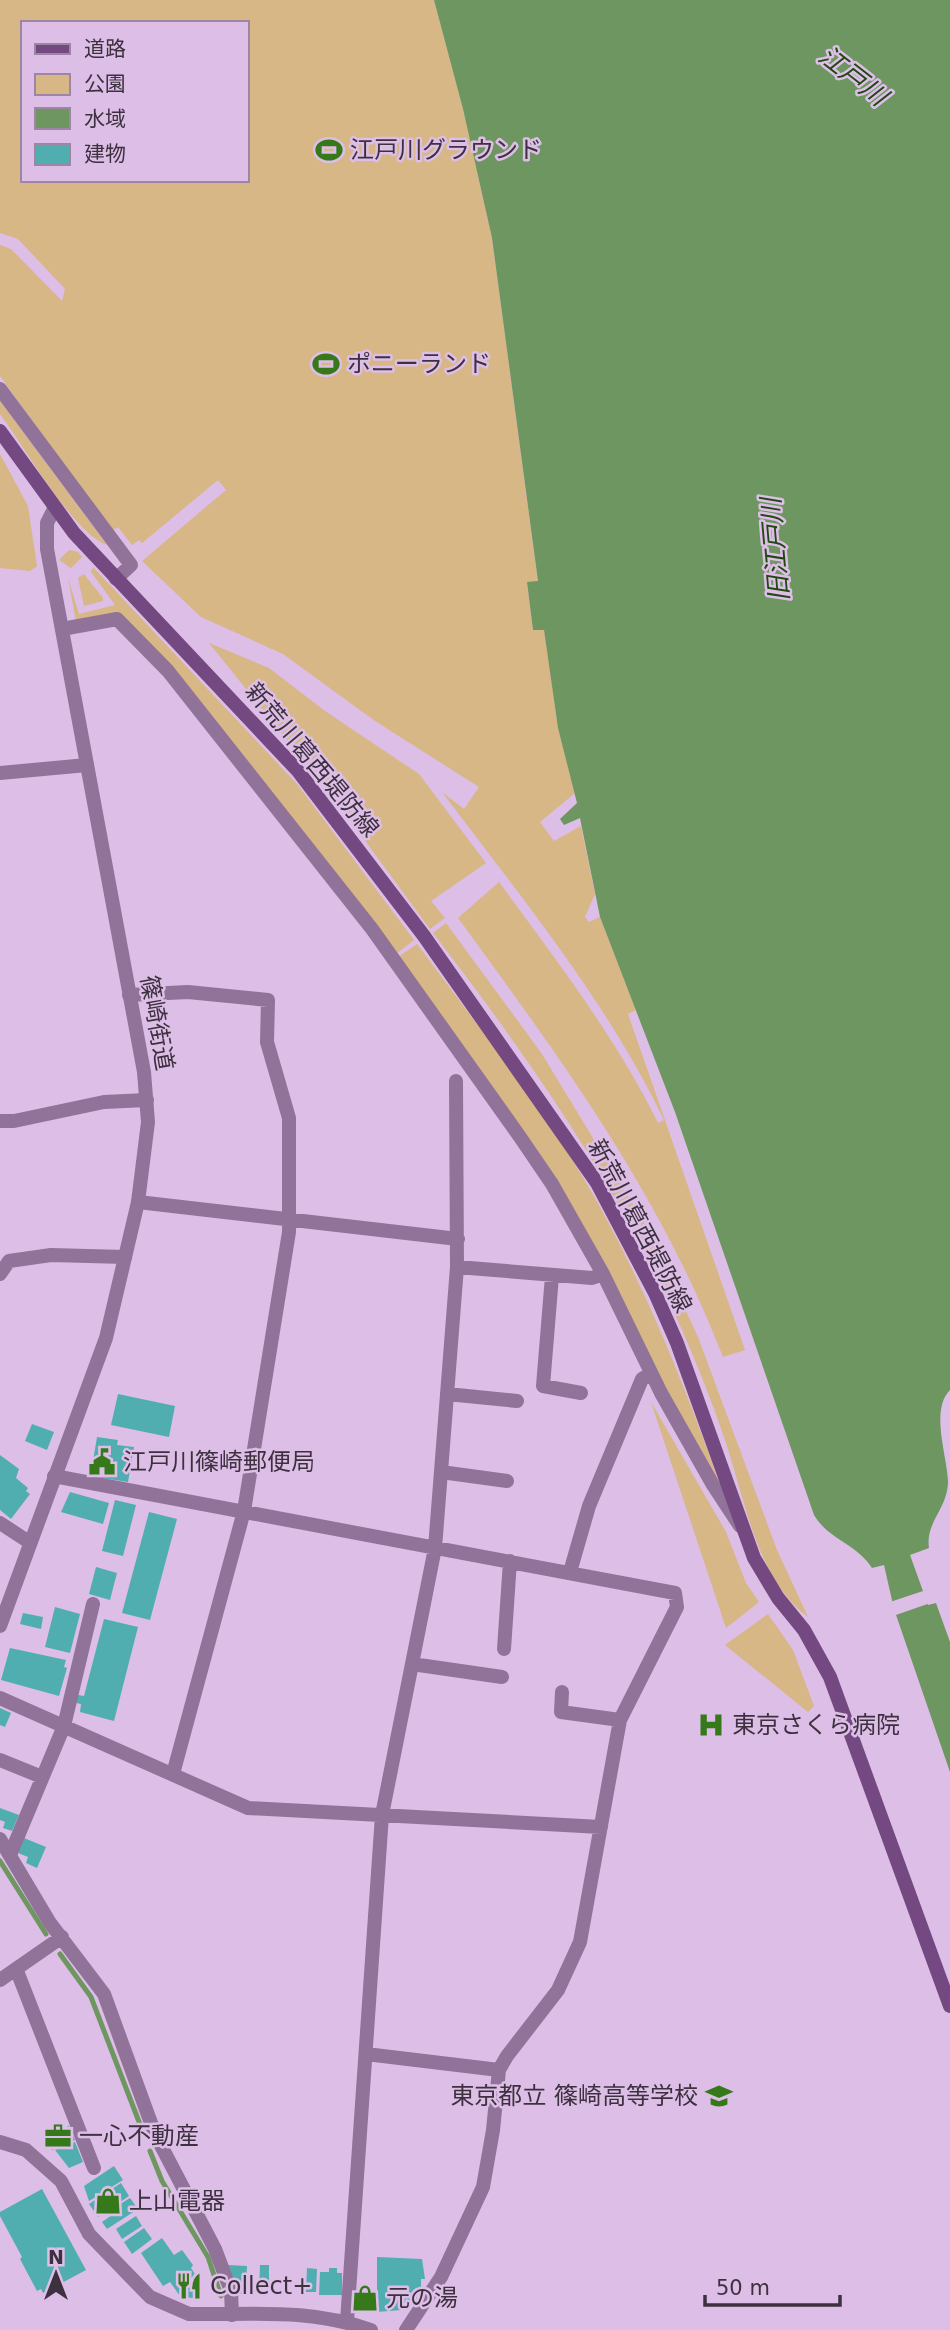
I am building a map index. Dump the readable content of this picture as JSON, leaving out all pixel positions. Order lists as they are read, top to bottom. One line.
{"streets":{"main road":["新荒川葛西堤防線"],"street":["篠崎街道"]},"crossings":[["新荒川葛西堤防線","篠崎街道"]],"water":["江戸川","旧江戸川"],"places":{"sports":["江戸川グラウンド","ポニーランド"],"public building":["江戸川篠崎郵便局"],"hospital":["東京さくら病院"],"school or university":["東京都立 篠崎高等学校"],"office":["一心不動産"],"shop":["上山電器","元の湯"],"restaurant":["Collect+"]},"legend":["道路","公園","水域","建物"],"scale_bar":"50 m","north":"top"}
